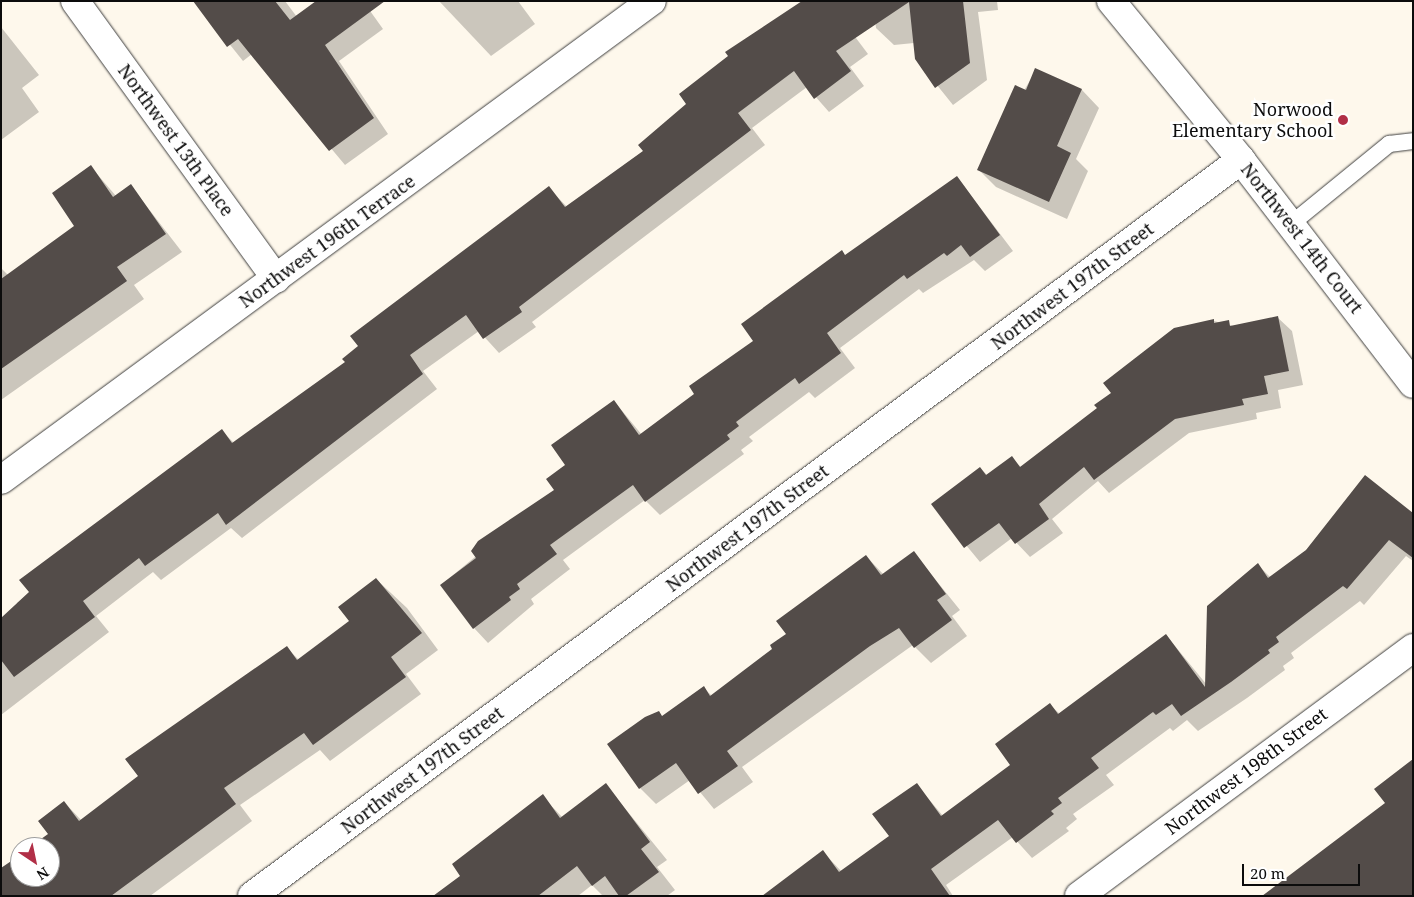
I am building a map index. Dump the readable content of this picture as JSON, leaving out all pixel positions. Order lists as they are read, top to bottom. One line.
{"streets":{"street":["Northwest 13th Place","Northwest 14th Court","Northwest 196th Terrace","Northwest 197th Street","Northwest 198th Street"]},"crossings":[["Northwest 13th Place","Northwest 196th Terrace"],["Northwest 14th Court","Northwest 197th Street"]],"places":["Norwood Elementary School"],"scale_bar":"20 m","north":"bottom right"}
